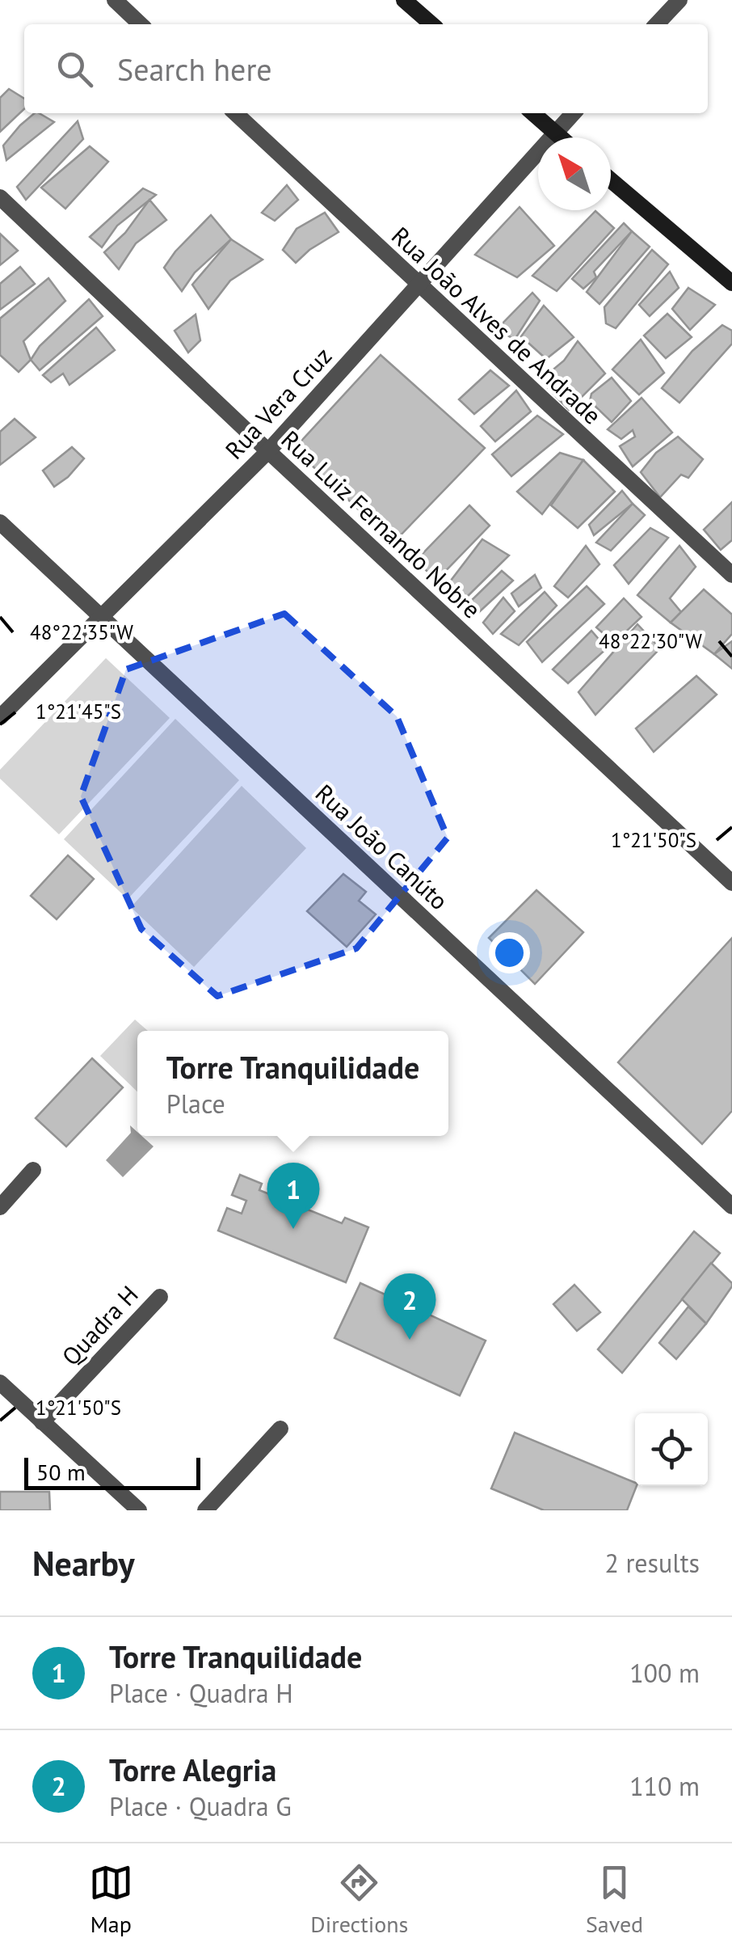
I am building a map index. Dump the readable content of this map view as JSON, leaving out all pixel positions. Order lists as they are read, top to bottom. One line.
{"streets":{"street":["Rua João Alves de Andrade","Rua Vera Cruz","Rua Luiz Fernando Nobre","Rua João Canúto","Quadra H"]},"crossings":[["Rua João Alves de Andrade","Rua Vera Cruz"],["Rua Vera Cruz","Rua Luiz Fernando Nobre"],["Rua Vera Cruz","Rua João Canúto"]],"scale_bar":"50 m","north":"top left","page":{"search":"Search here","popup":["Torre Tranquilidade","Place"],"pins":["1","2"],"scale":"50 m","heading":["Nearby","2 results"],"list":[{"mark":"1","name":"Torre Tranquilidade","note":"Place · Quadra H","value":"100 m"},{"mark":"2","name":"Torre Alegria","note":"Place · Quadra G","value":"110 m"}],"nav":["Map","Directions","Saved"]},"coordinates":["48°22'35\"W","48°22'30\"W","1°21'45\"S","1°21'50\"S"]}
